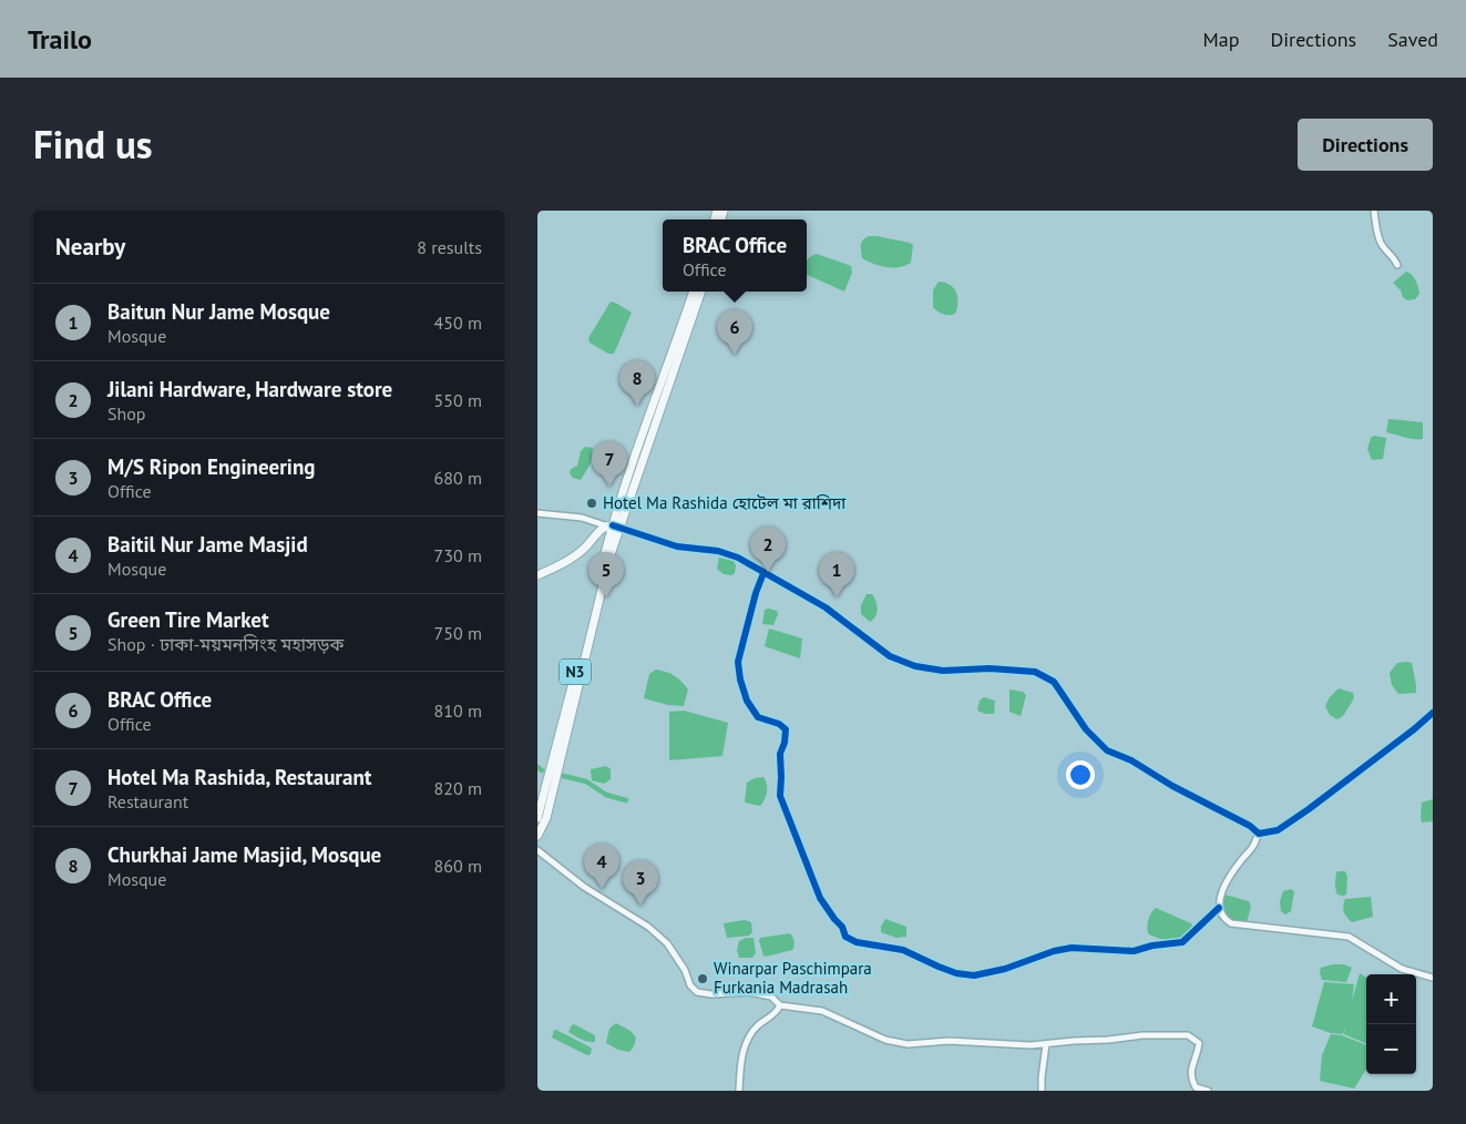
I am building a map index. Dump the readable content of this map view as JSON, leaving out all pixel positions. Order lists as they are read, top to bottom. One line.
{"streets":{"highway":["N3"]},"places":["Hotel Ma Rashida হোটেল মা রাশিদা","Winarpar Paschimpara Furkania Madrasah"],"page":{"header":"Trailo","nav":["Map","Directions","Saved"],"title":"Find us","buttons":"Directions","heading":["Nearby","8 results"],"popup":["BRAC Office","Office"],"list":[{"mark":"1","name":"Baitun Nur Jame Mosque","note":"Mosque","value":"450 m"},{"mark":"2","name":"Jilani Hardware, Hardware store","note":"Shop","value":"550 m"},{"mark":"3","name":"M/S Ripon Engineering","note":"Office","value":"680 m"},{"mark":"4","name":"Baitil Nur Jame Masjid","note":"Mosque","value":"730 m"},{"mark":"5","name":"Green Tire Market","note":"Shop · ঢাকা-ময়মনসিংহ মহাসড়ক","value":"750 m"},{"mark":"6","name":"BRAC Office","note":"Office","value":"810 m"},{"mark":"7","name":"Hotel Ma Rashida, Restaurant","note":"Restaurant","value":"820 m"},{"mark":"8","name":"Churkhai Jame Masjid, Mosque","note":"Mosque","value":"860 m"}],"pins":["6","8","7","2","1","5","4","3"],"map_buttons":["+","−"]}}
